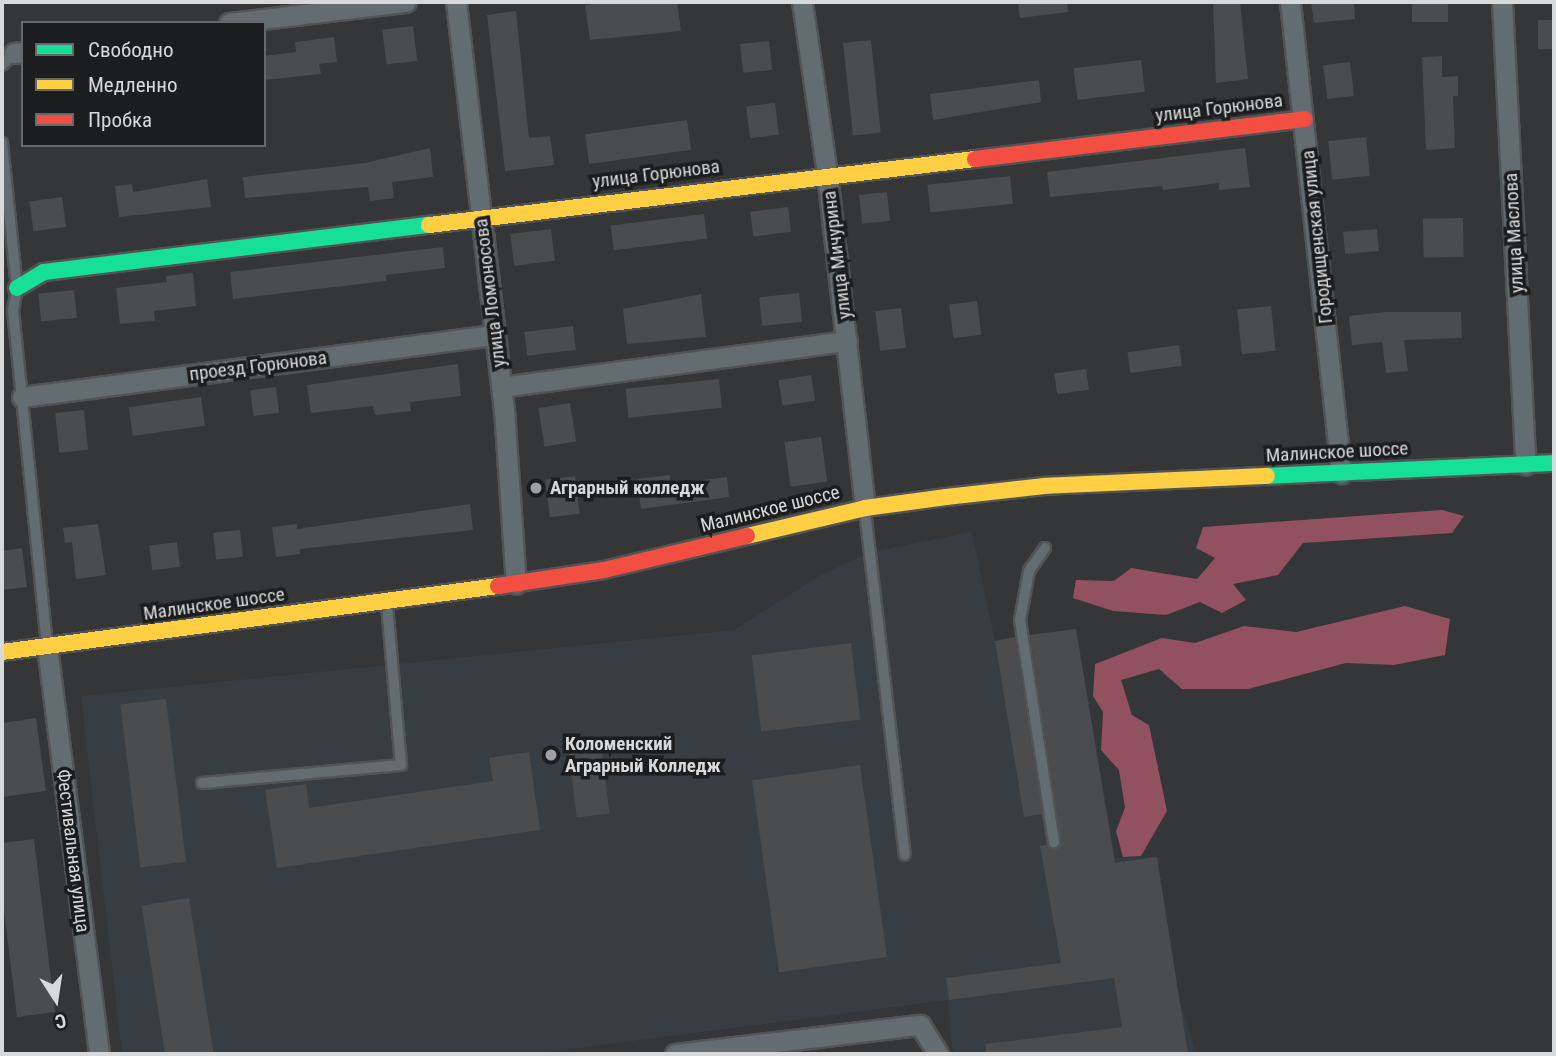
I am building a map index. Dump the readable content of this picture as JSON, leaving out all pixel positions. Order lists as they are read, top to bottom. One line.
{"streets":{"main road":["улица Горюнова","Малинское шоссе"],"street":["улица Маслова","Городищенская улица","улица Мичурина","улица Ломоносова","проезд Горюнова","Фестивальная улица"]},"crossings":[["улица Горюнова","Городищенская улица"],["улица Горюнова","улица Мичурина"],["улица Горюнова","улица Ломоносова"],["улица Маслова","Малинское шоссе"],["Городищенская улица","Малинское шоссе"],["улица Мичурина","Малинское шоссе"],["улица Ломоносова","проезд Горюнова"],["улица Ломоносова","Малинское шоссе"],["Малинское шоссе","Фестивальная улица"]],"places":["Аграрный колледж","Коломенский Аграрный Колледж"],"legend":["Свободно","Медленно","Пробка"],"north":"bottom"}
